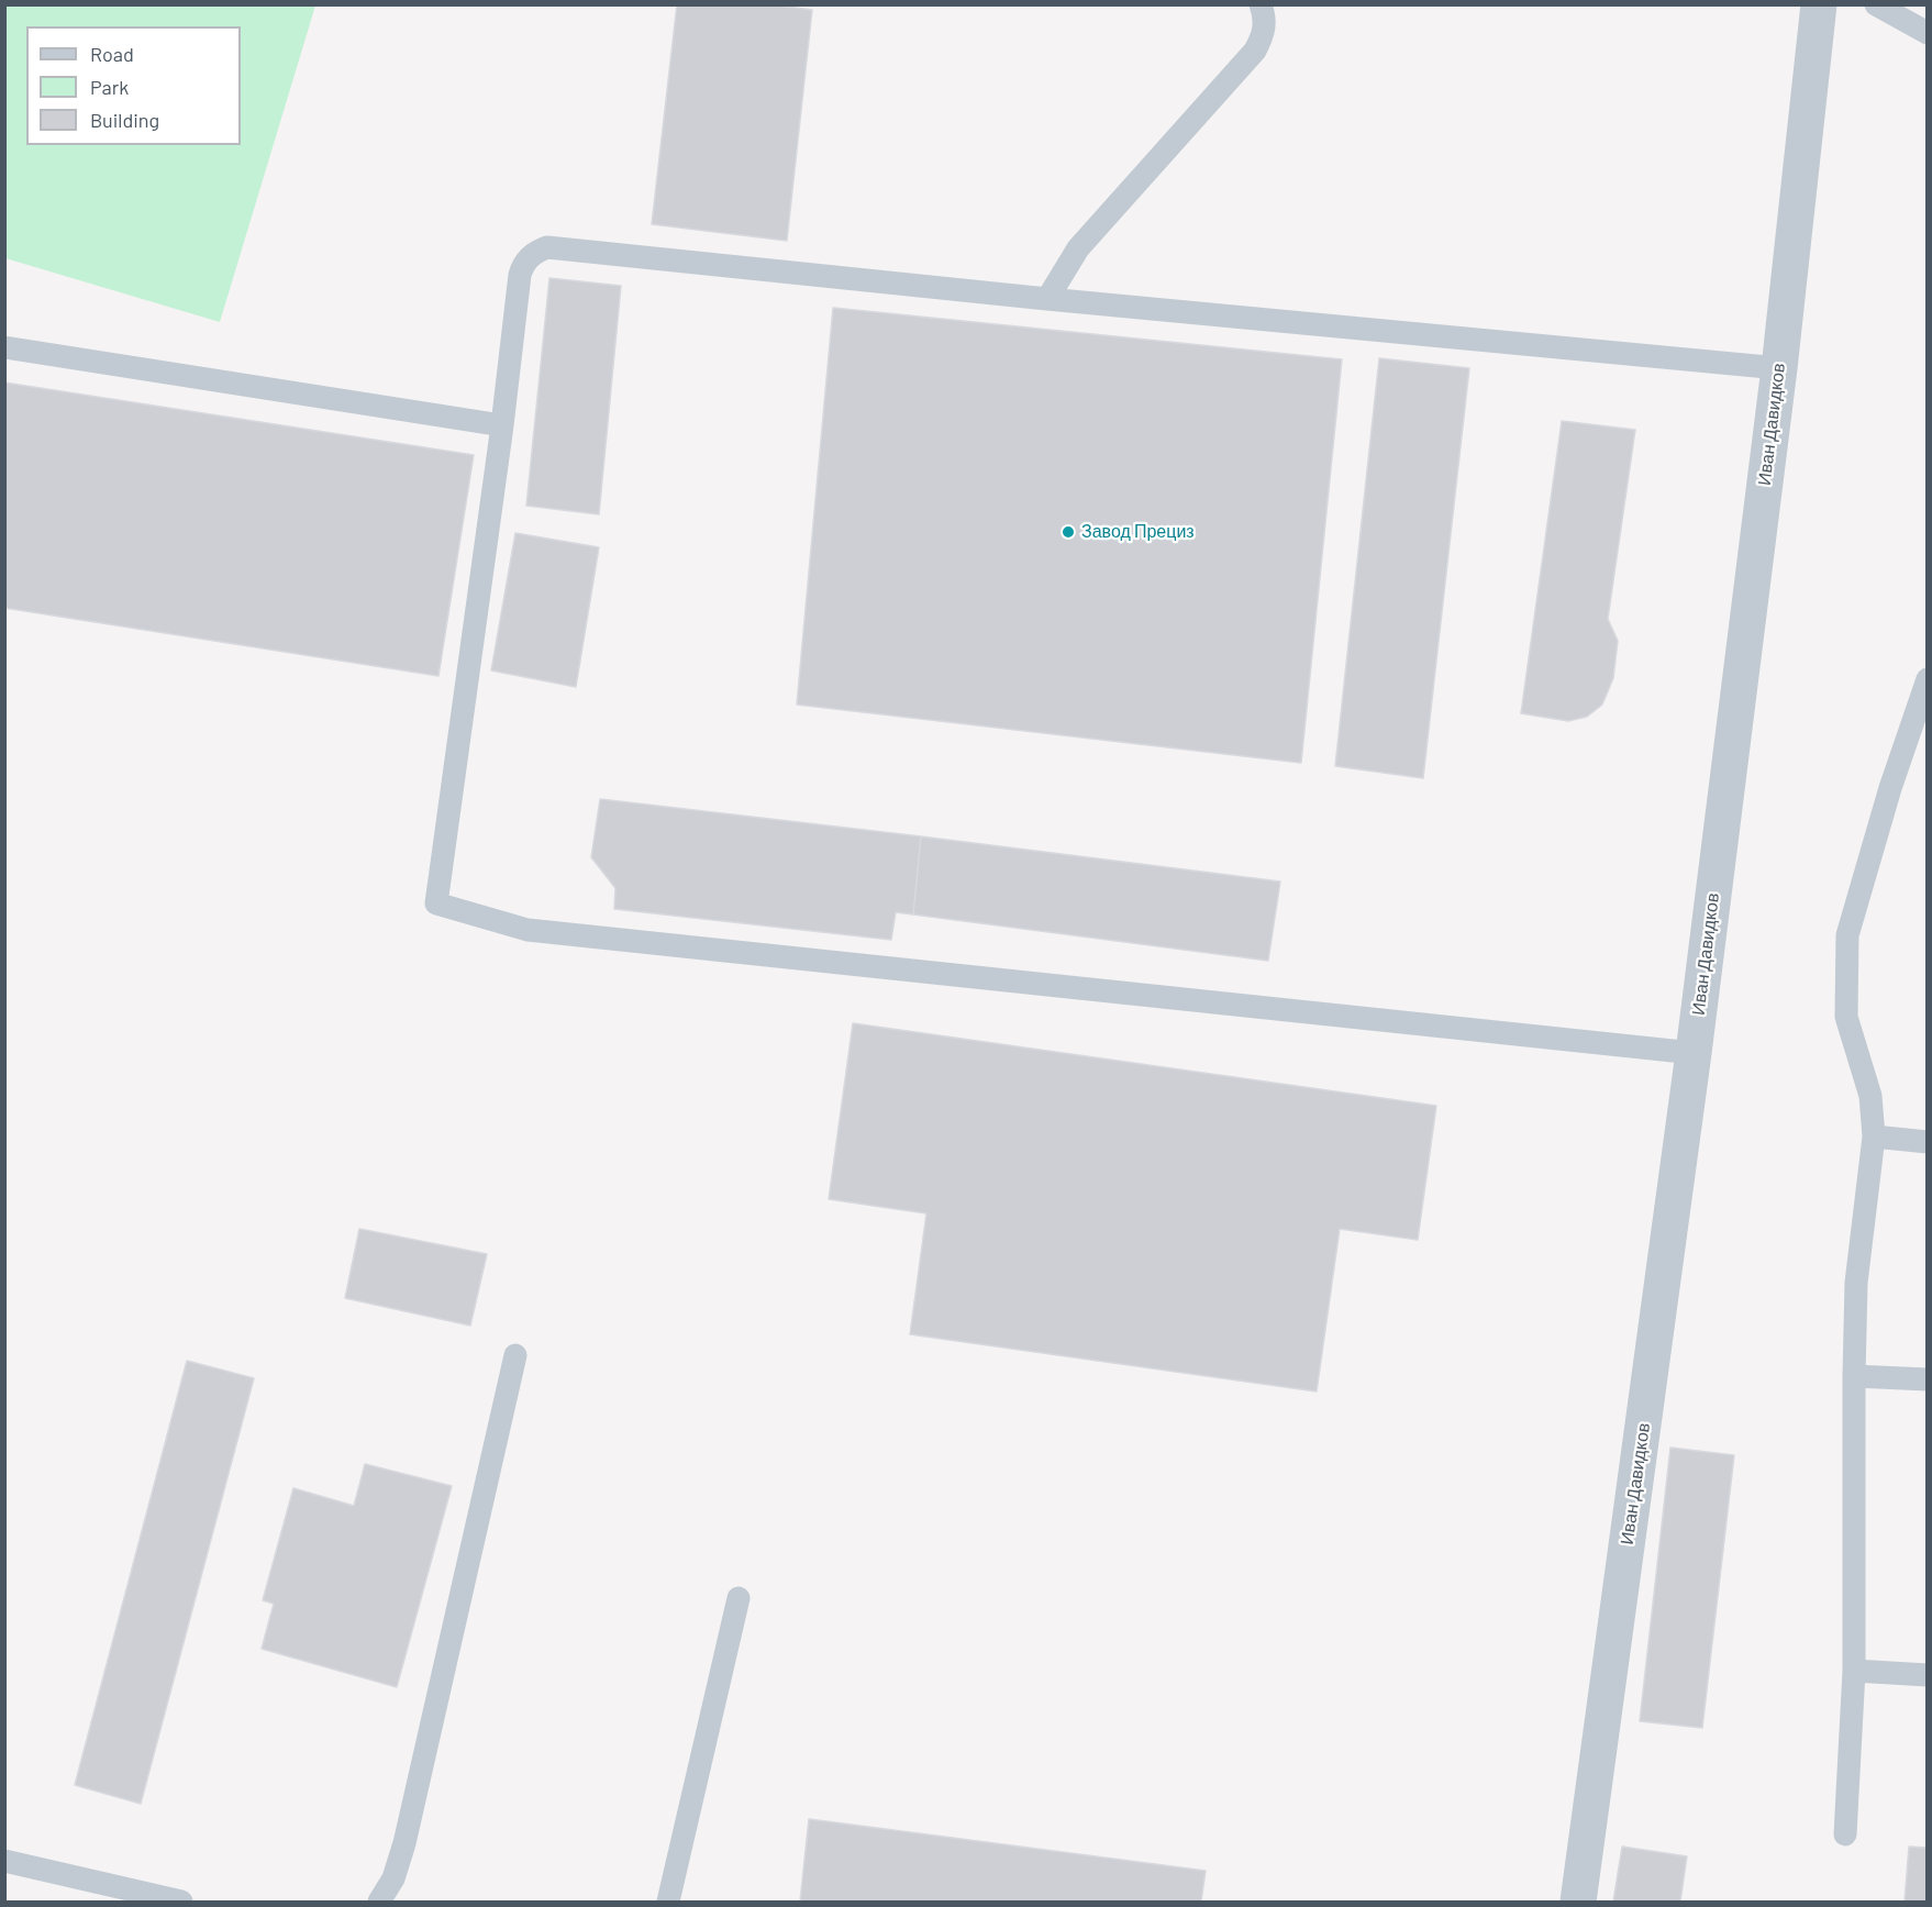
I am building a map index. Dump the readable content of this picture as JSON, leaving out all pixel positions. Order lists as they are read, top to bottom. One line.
{"streets":{"street":["Иван Давидков"]},"places":["Завод Прециз"],"legend":["Road","Park","Building"]}
